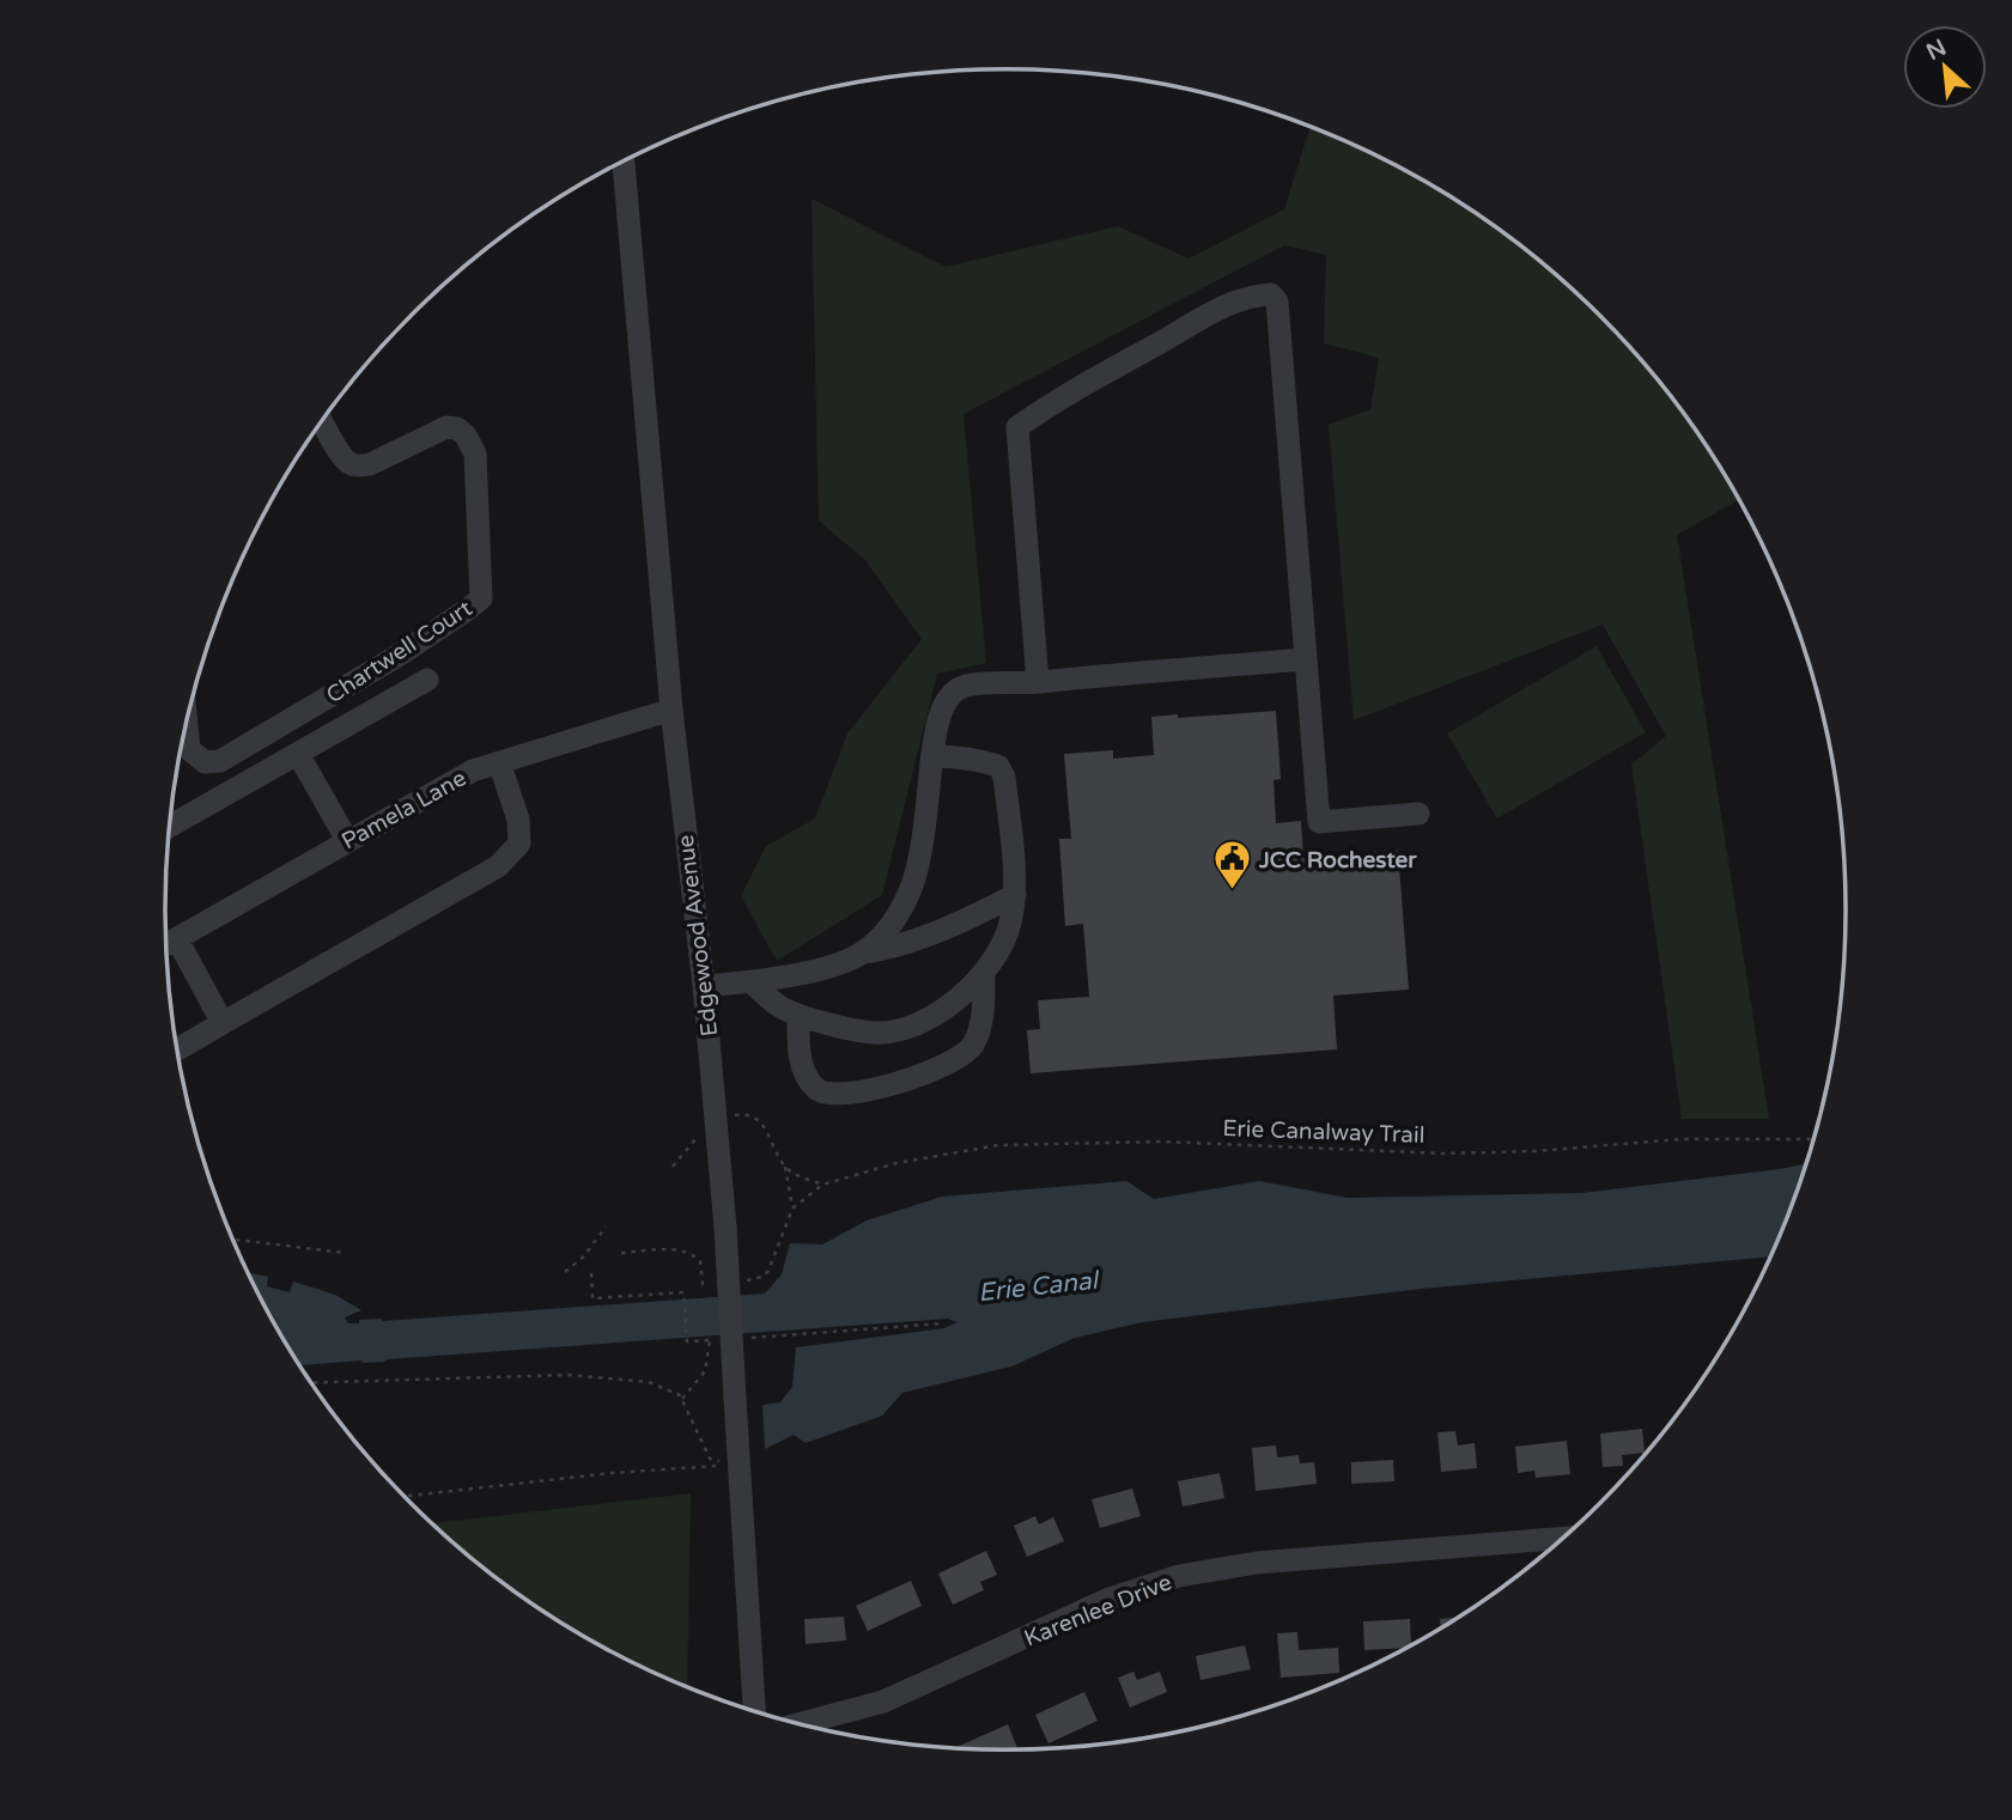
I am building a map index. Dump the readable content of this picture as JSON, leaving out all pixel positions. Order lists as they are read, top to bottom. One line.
{"streets":{"street":["Chartwell Court","Pamela Lane","Edgewood Avenue","Karenlee Drive"],"path":["Erie Canalway Trail"]},"crossings":[["Pamela Lane","Edgewood Avenue"]],"water":["Erie Canal"],"places":{"public building":["JCC Rochester"]},"north":"top left"}
